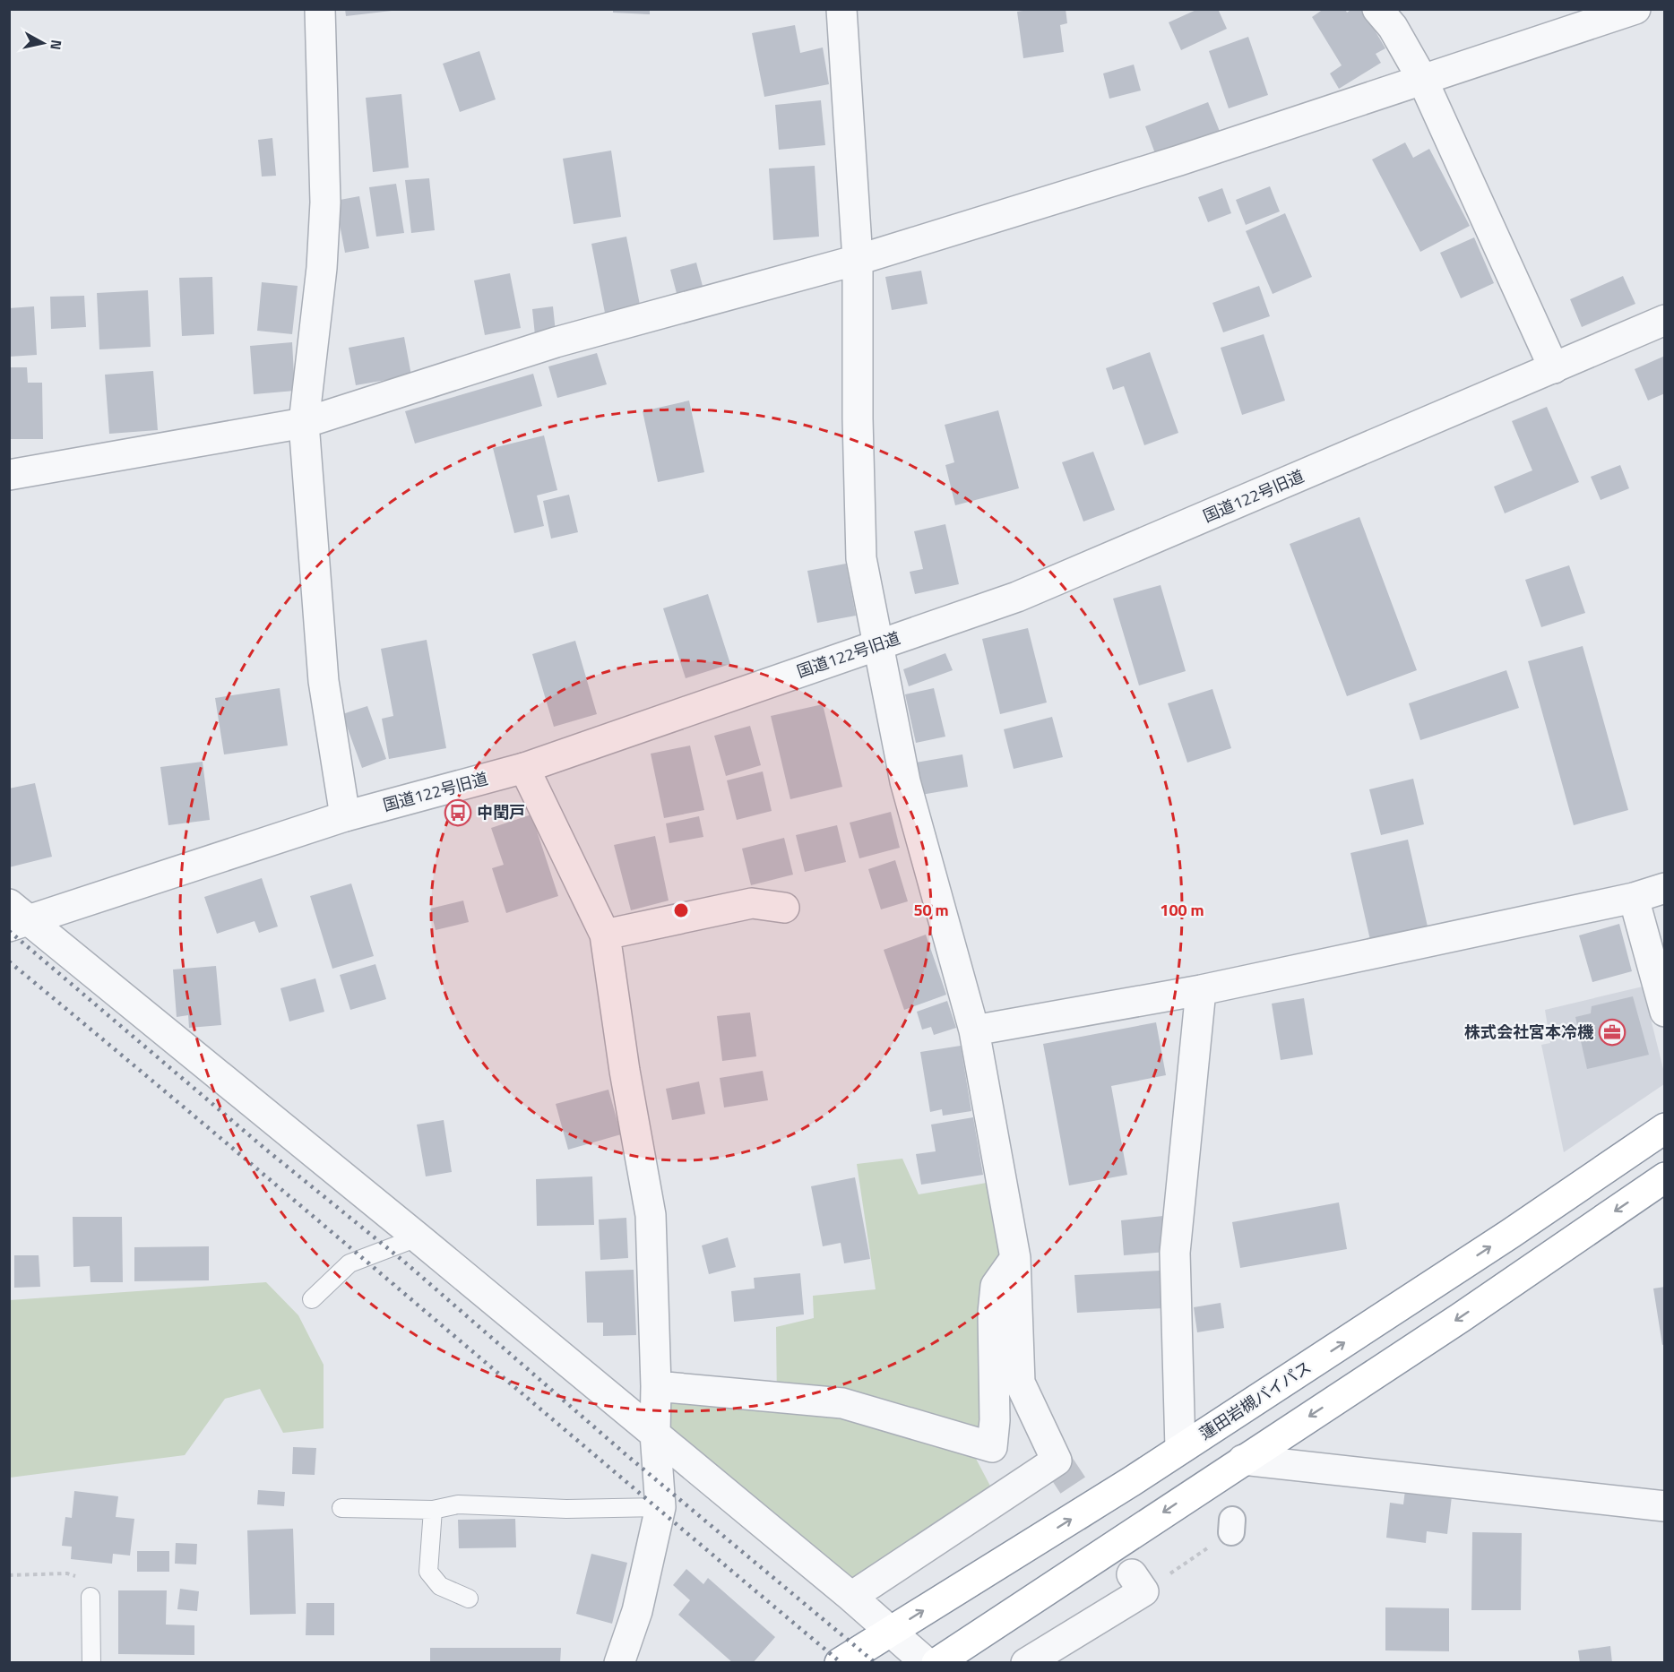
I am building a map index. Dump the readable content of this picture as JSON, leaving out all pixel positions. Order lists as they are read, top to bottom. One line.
{"streets":{"highway":["蓮田岩槻バイパス"],"street":["国道122号旧道"]},"places":{"bus stop":["中閏戸"],"office":["株式会社宮本冷機"]},"north":"right","rings":["50 m","100 m"]}
